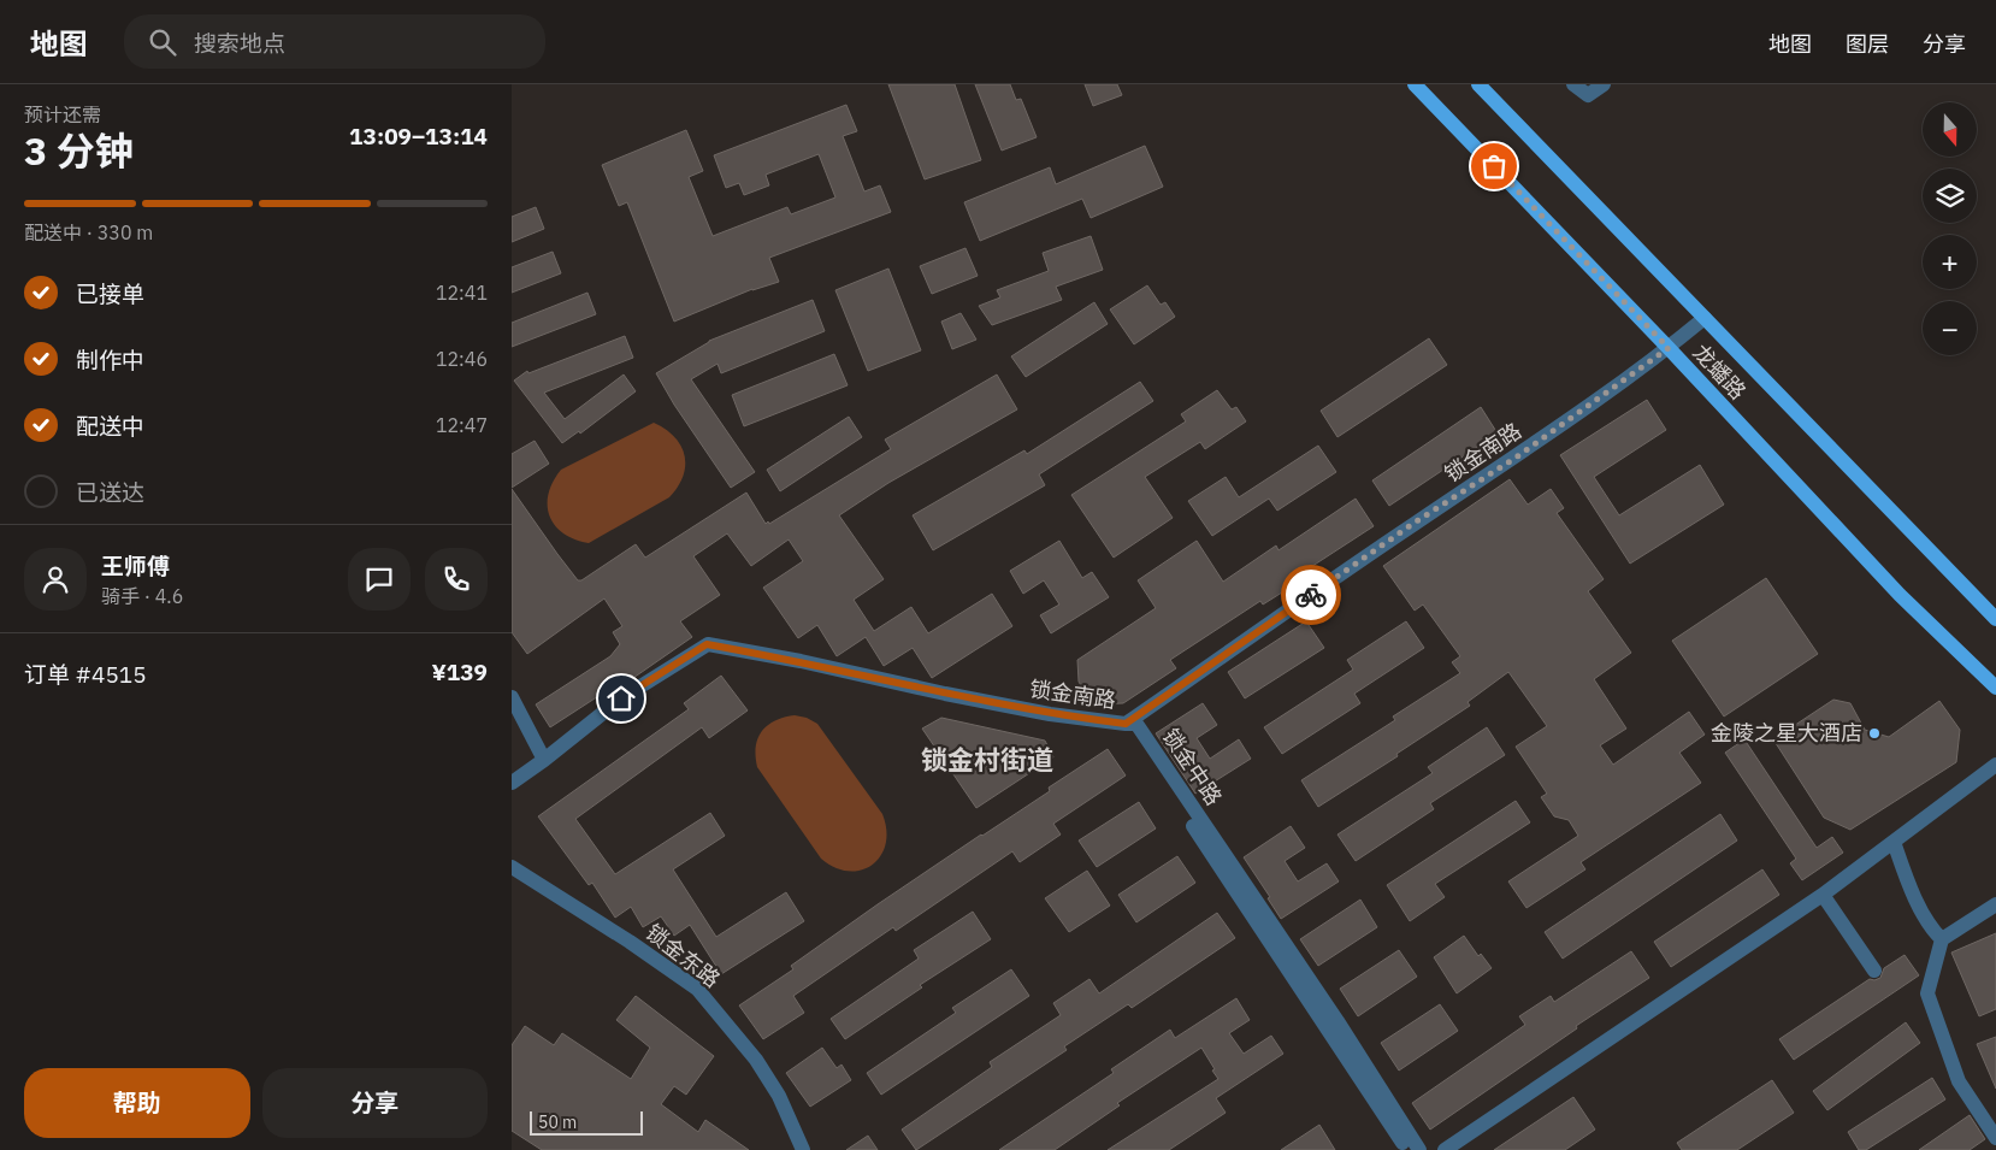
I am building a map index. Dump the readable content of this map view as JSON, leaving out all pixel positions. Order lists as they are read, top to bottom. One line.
{"streets":{"main road":["龙蟠路"],"street":["锁金南路","锁金中路","锁金东路"]},"crossings":[["龙蟠路","锁金南路"],["锁金南路","锁金中路"]],"districts":["锁金村街道"],"places":["金陵之星大酒店"],"scale_bar":"50 m","north":"bottom","page":{"header":"地图","search":"搜索地点","nav":["地图","图层","分享"],"heading":["3 分钟","预计还需","13:09–13:14"],"panel":["王师傅","骑手 · 4.6","订单 #4515","¥139"],"map_buttons":["+","−"],"bar":"配送中 · 330 m","list":[["已接单","12:41"],["制作中","12:46"],["配送中","12:47"],"已送达"],"buttons":["帮助","分享"],"scale":"50 m"}}
